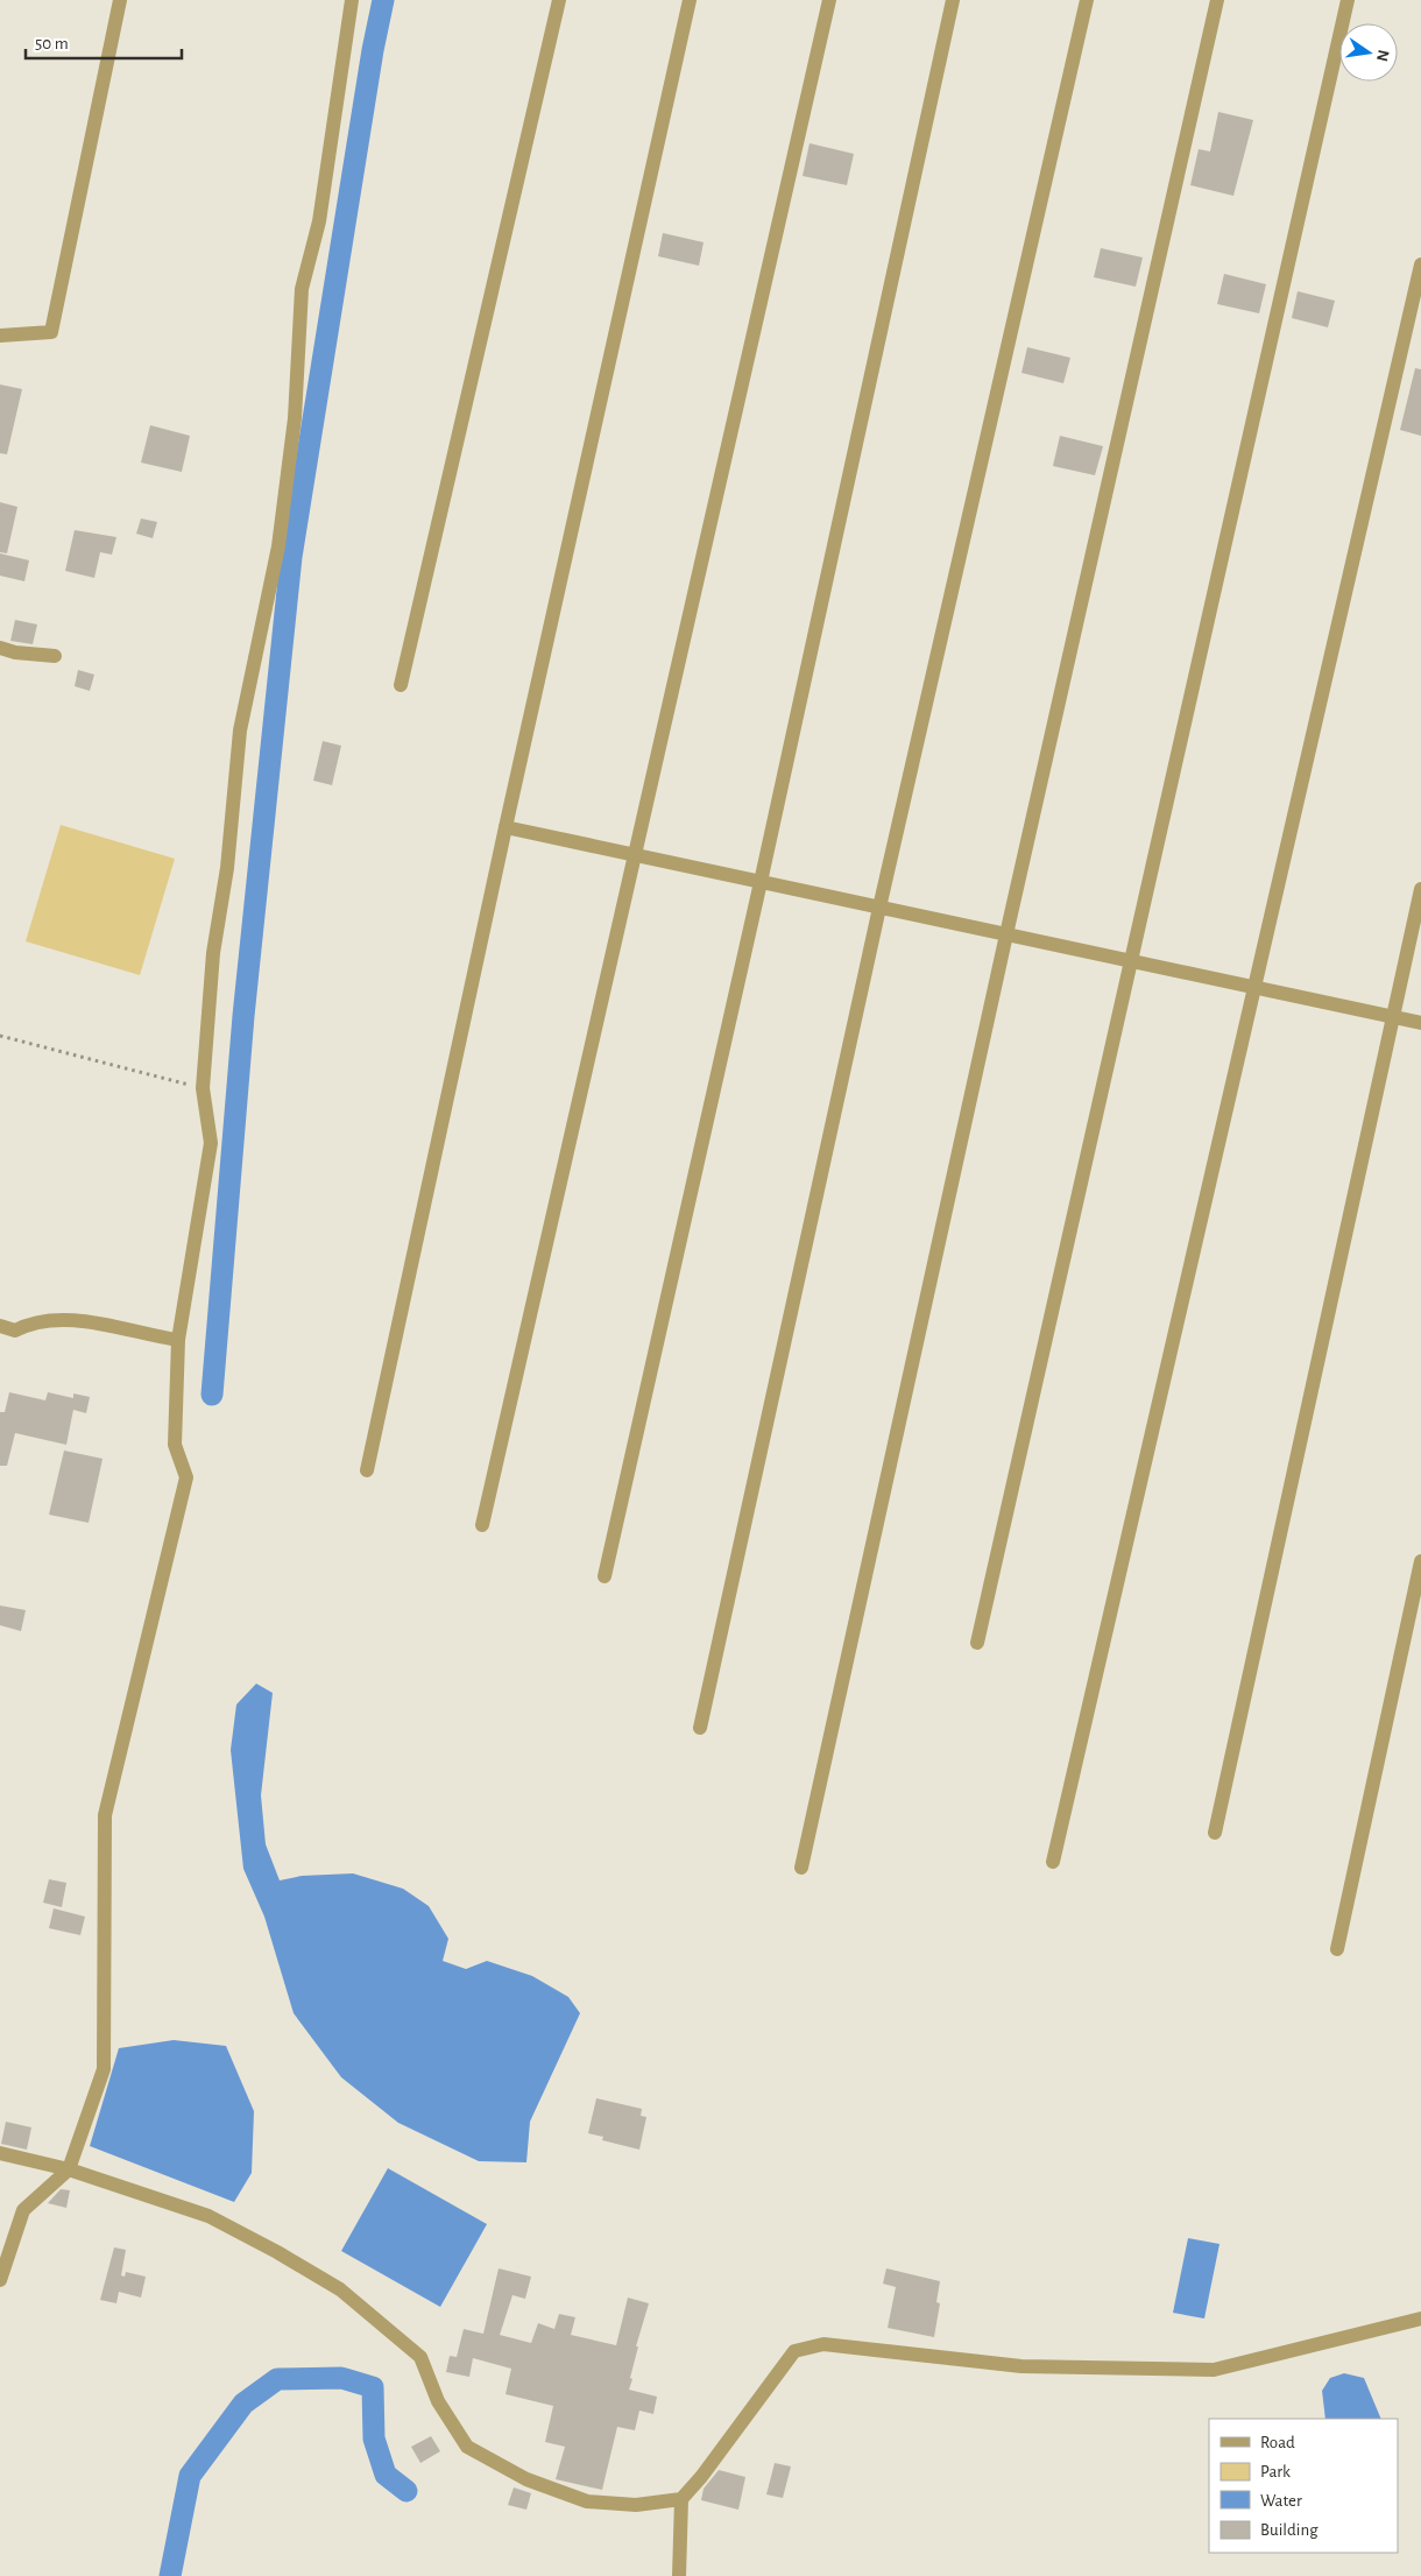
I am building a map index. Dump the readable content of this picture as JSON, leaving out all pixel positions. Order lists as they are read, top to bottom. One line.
{"legend":["Road","Park","Water","Building"],"scale_bar":"50 m","north":"right"}
